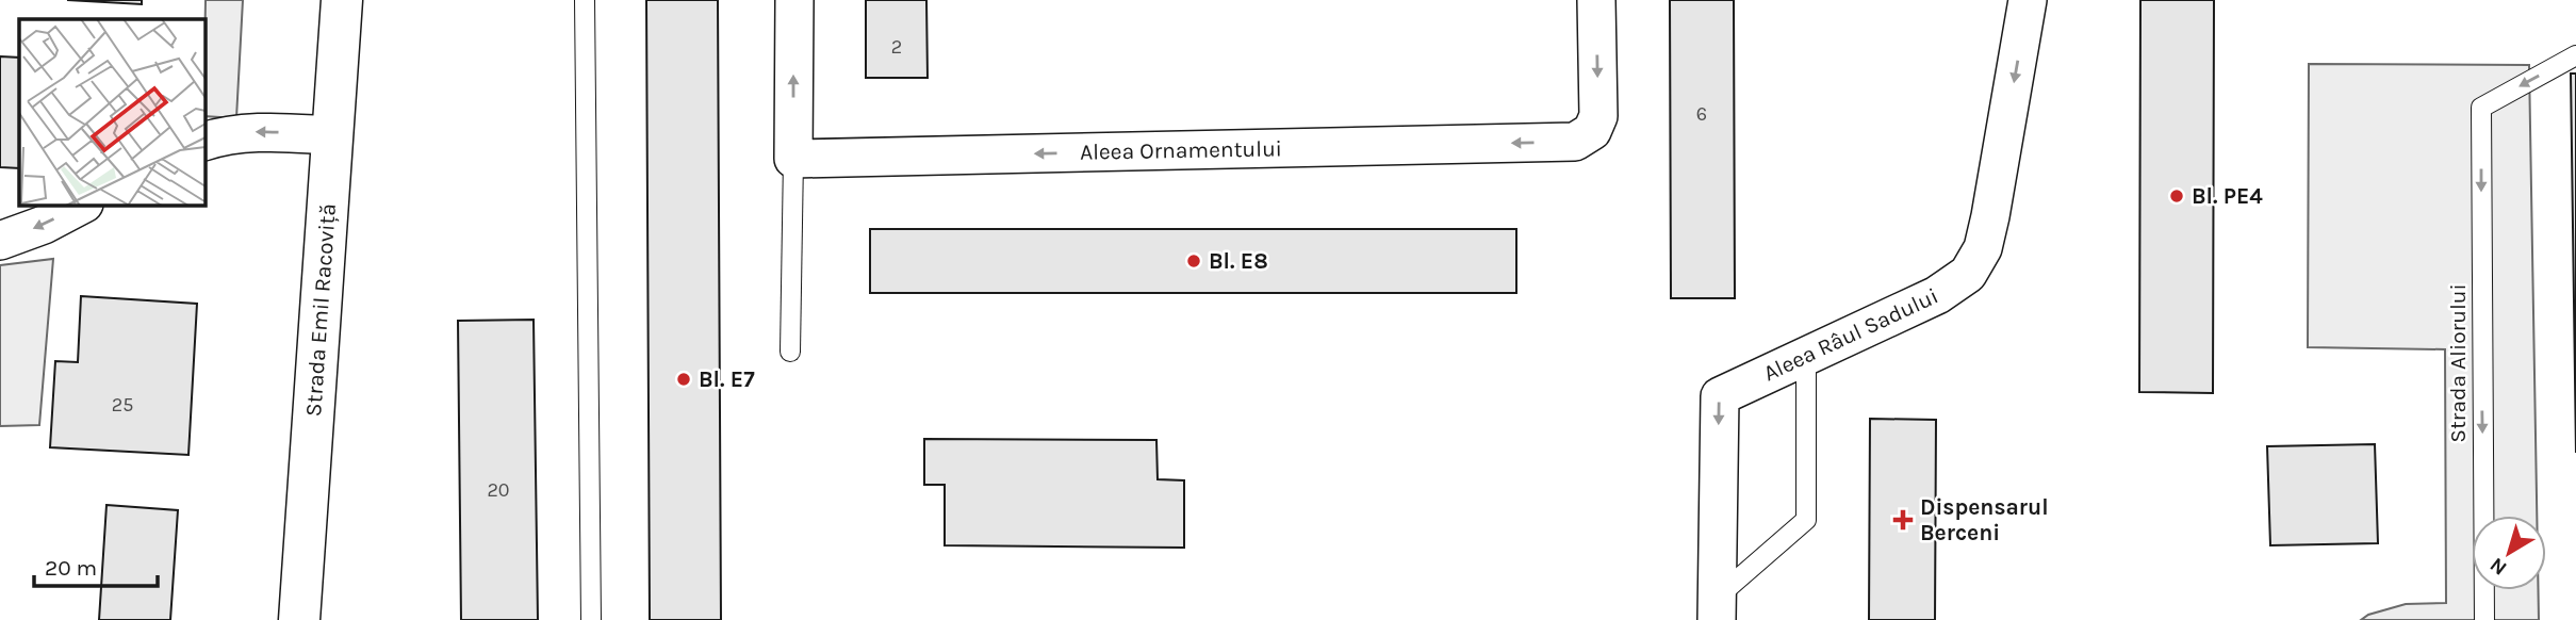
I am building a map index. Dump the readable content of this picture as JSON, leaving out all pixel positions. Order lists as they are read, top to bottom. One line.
{"streets":{"street":["Aleea Ornamentului","Strada Emil Racoviță","Aleea Râul Sadului"],"lane":["Strada Aliorului"]},"one_way":["Aleea Ornamentului","Aleea Râul Sadului","Strada Aliorului"],"places":{"other":["Bl. PE4","Bl. E8","Bl. E7"],"health":["Dispensarul Berceni"]},"house_numbers":["2","6","25","20"],"scale_bar":"20 m","north":"bottom left"}
